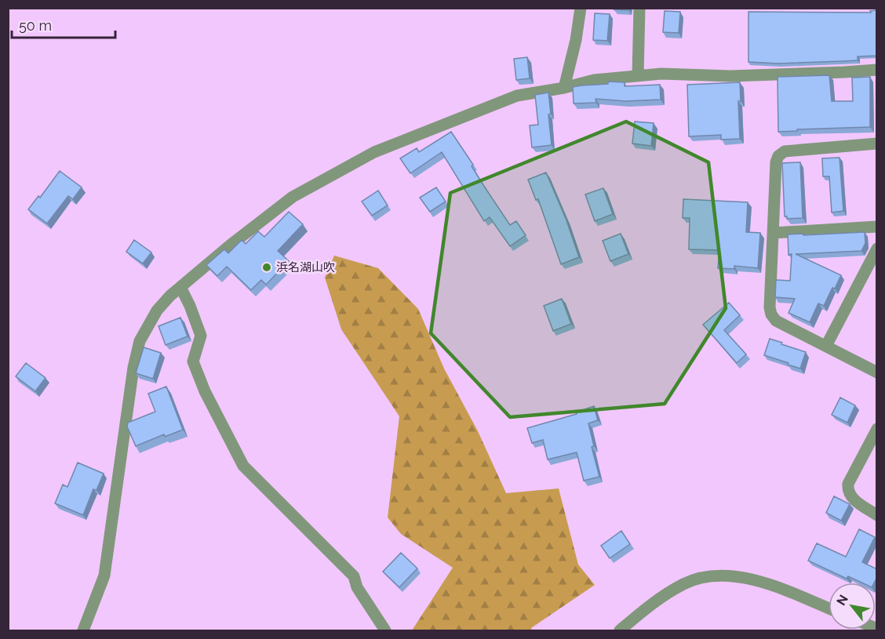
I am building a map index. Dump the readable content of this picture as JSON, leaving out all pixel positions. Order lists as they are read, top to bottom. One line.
{"places":["浜名湖山吹"],"scale_bar":"50 m","north":"top left"}
